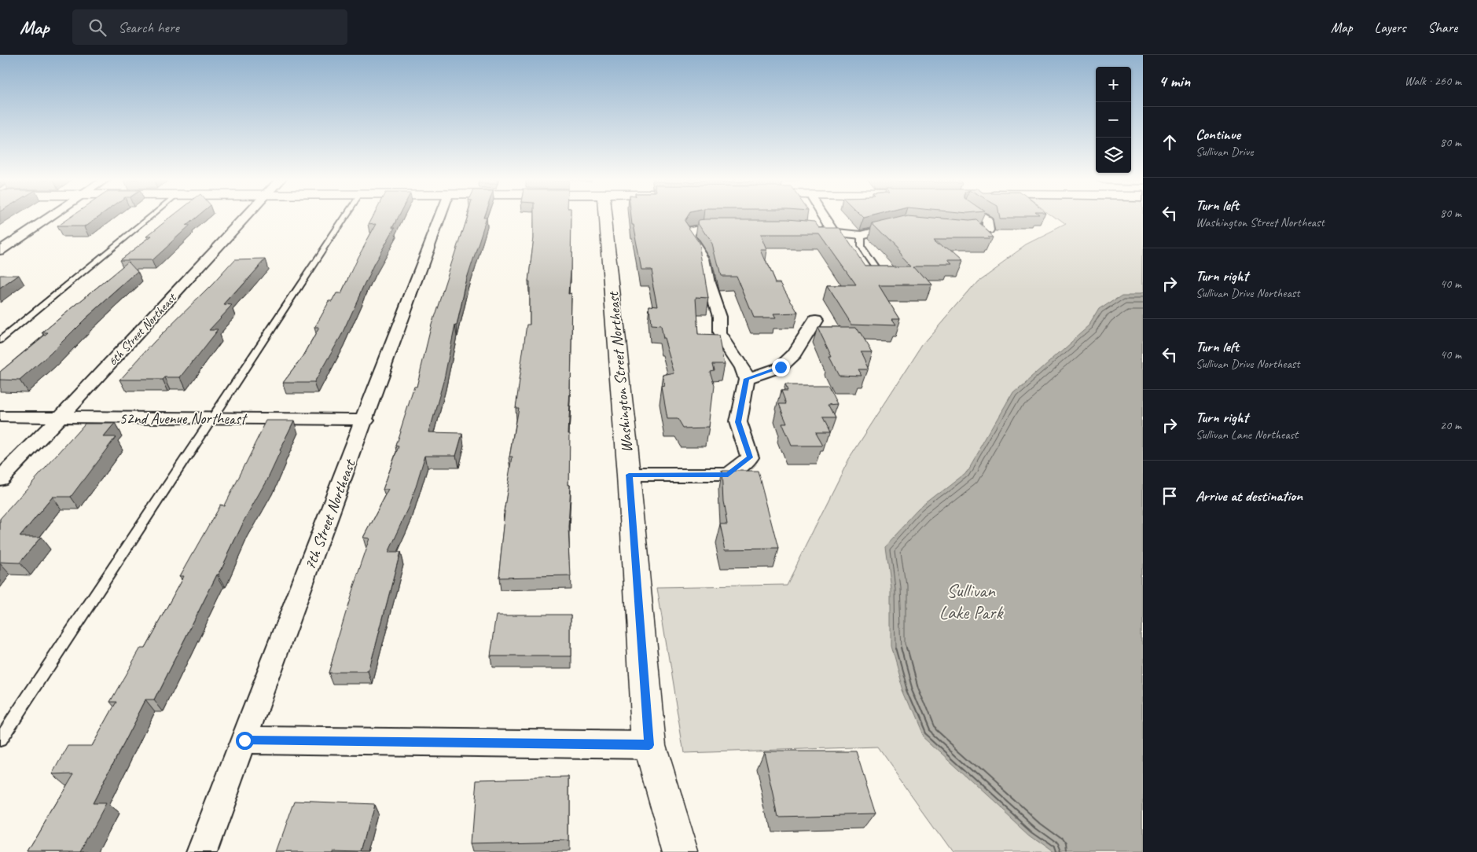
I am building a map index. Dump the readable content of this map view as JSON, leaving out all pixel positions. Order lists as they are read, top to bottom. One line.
{"streets":{"street":["6th Street Northeast","Washington Street Northeast","52nd Avenue Northeast","7th Street Northeast"]},"crossings":[["6th Street Northeast","52nd Avenue Northeast"],["52nd Avenue Northeast","7th Street Northeast"]],"parks":["Sullivan Lake Park"],"page":{"header":"Map","search":"Search here","nav":["Map","Layers","Share"],"heading":["4 min","Walk · 260 m"],"map_buttons":["+","−"],"list":[["Continue","Sullivan Drive","80 m"],["Turn left","Washington Street Northeast","80 m"],["Turn right","Sullivan Drive Northeast","40 m"],["Turn left","Sullivan Drive Northeast","40 m"],["Turn right","Sullivan Lane Northeast","20 m"],"Arrive at destination"]}}
